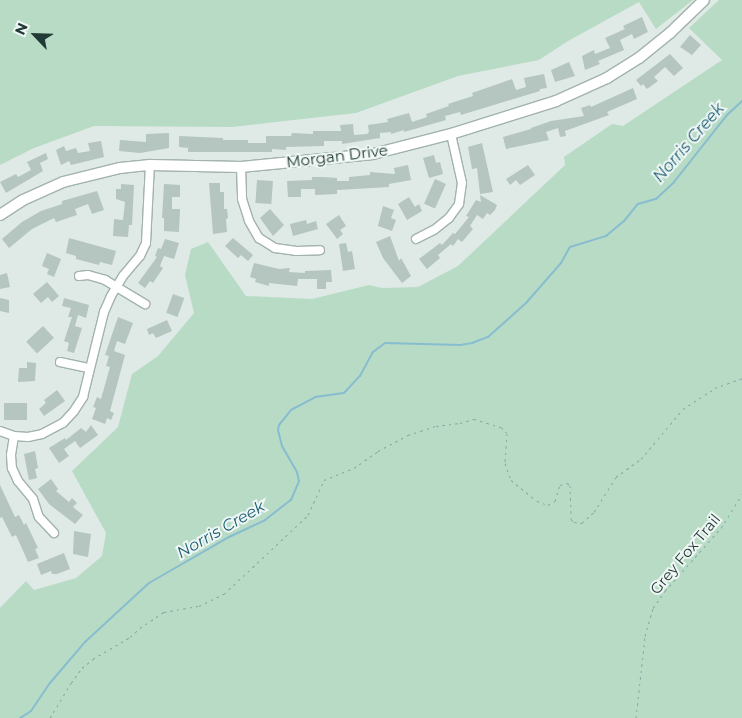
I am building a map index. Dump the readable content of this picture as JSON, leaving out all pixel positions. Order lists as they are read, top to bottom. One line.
{"streets":{"street":["Morgan Drive"],"path":["Grey Fox Trail"]},"water":["Norris Creek"],"north":"top left"}
